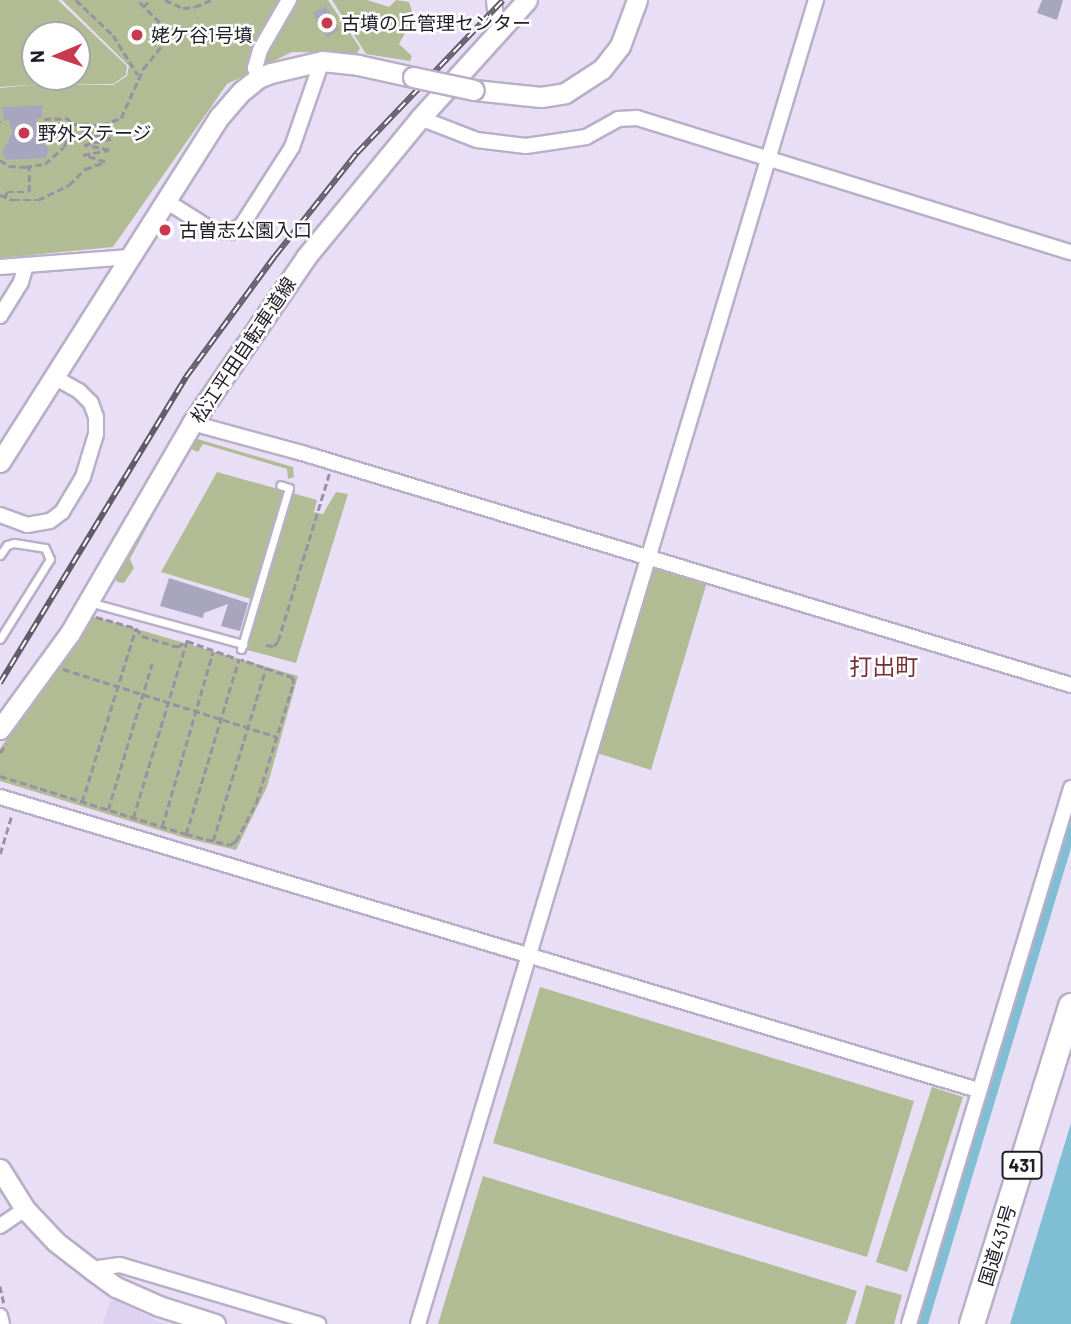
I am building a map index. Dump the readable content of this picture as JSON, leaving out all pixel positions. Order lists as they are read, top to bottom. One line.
{"streets":{"highway":["431","国道431号"],"street":["松江平田自転車道線"]},"districts":["打出町"],"places":["古墳の丘管理センター","姥ケ谷1号墳","野外ステージ","古曽志公園入口"],"north":"left"}
